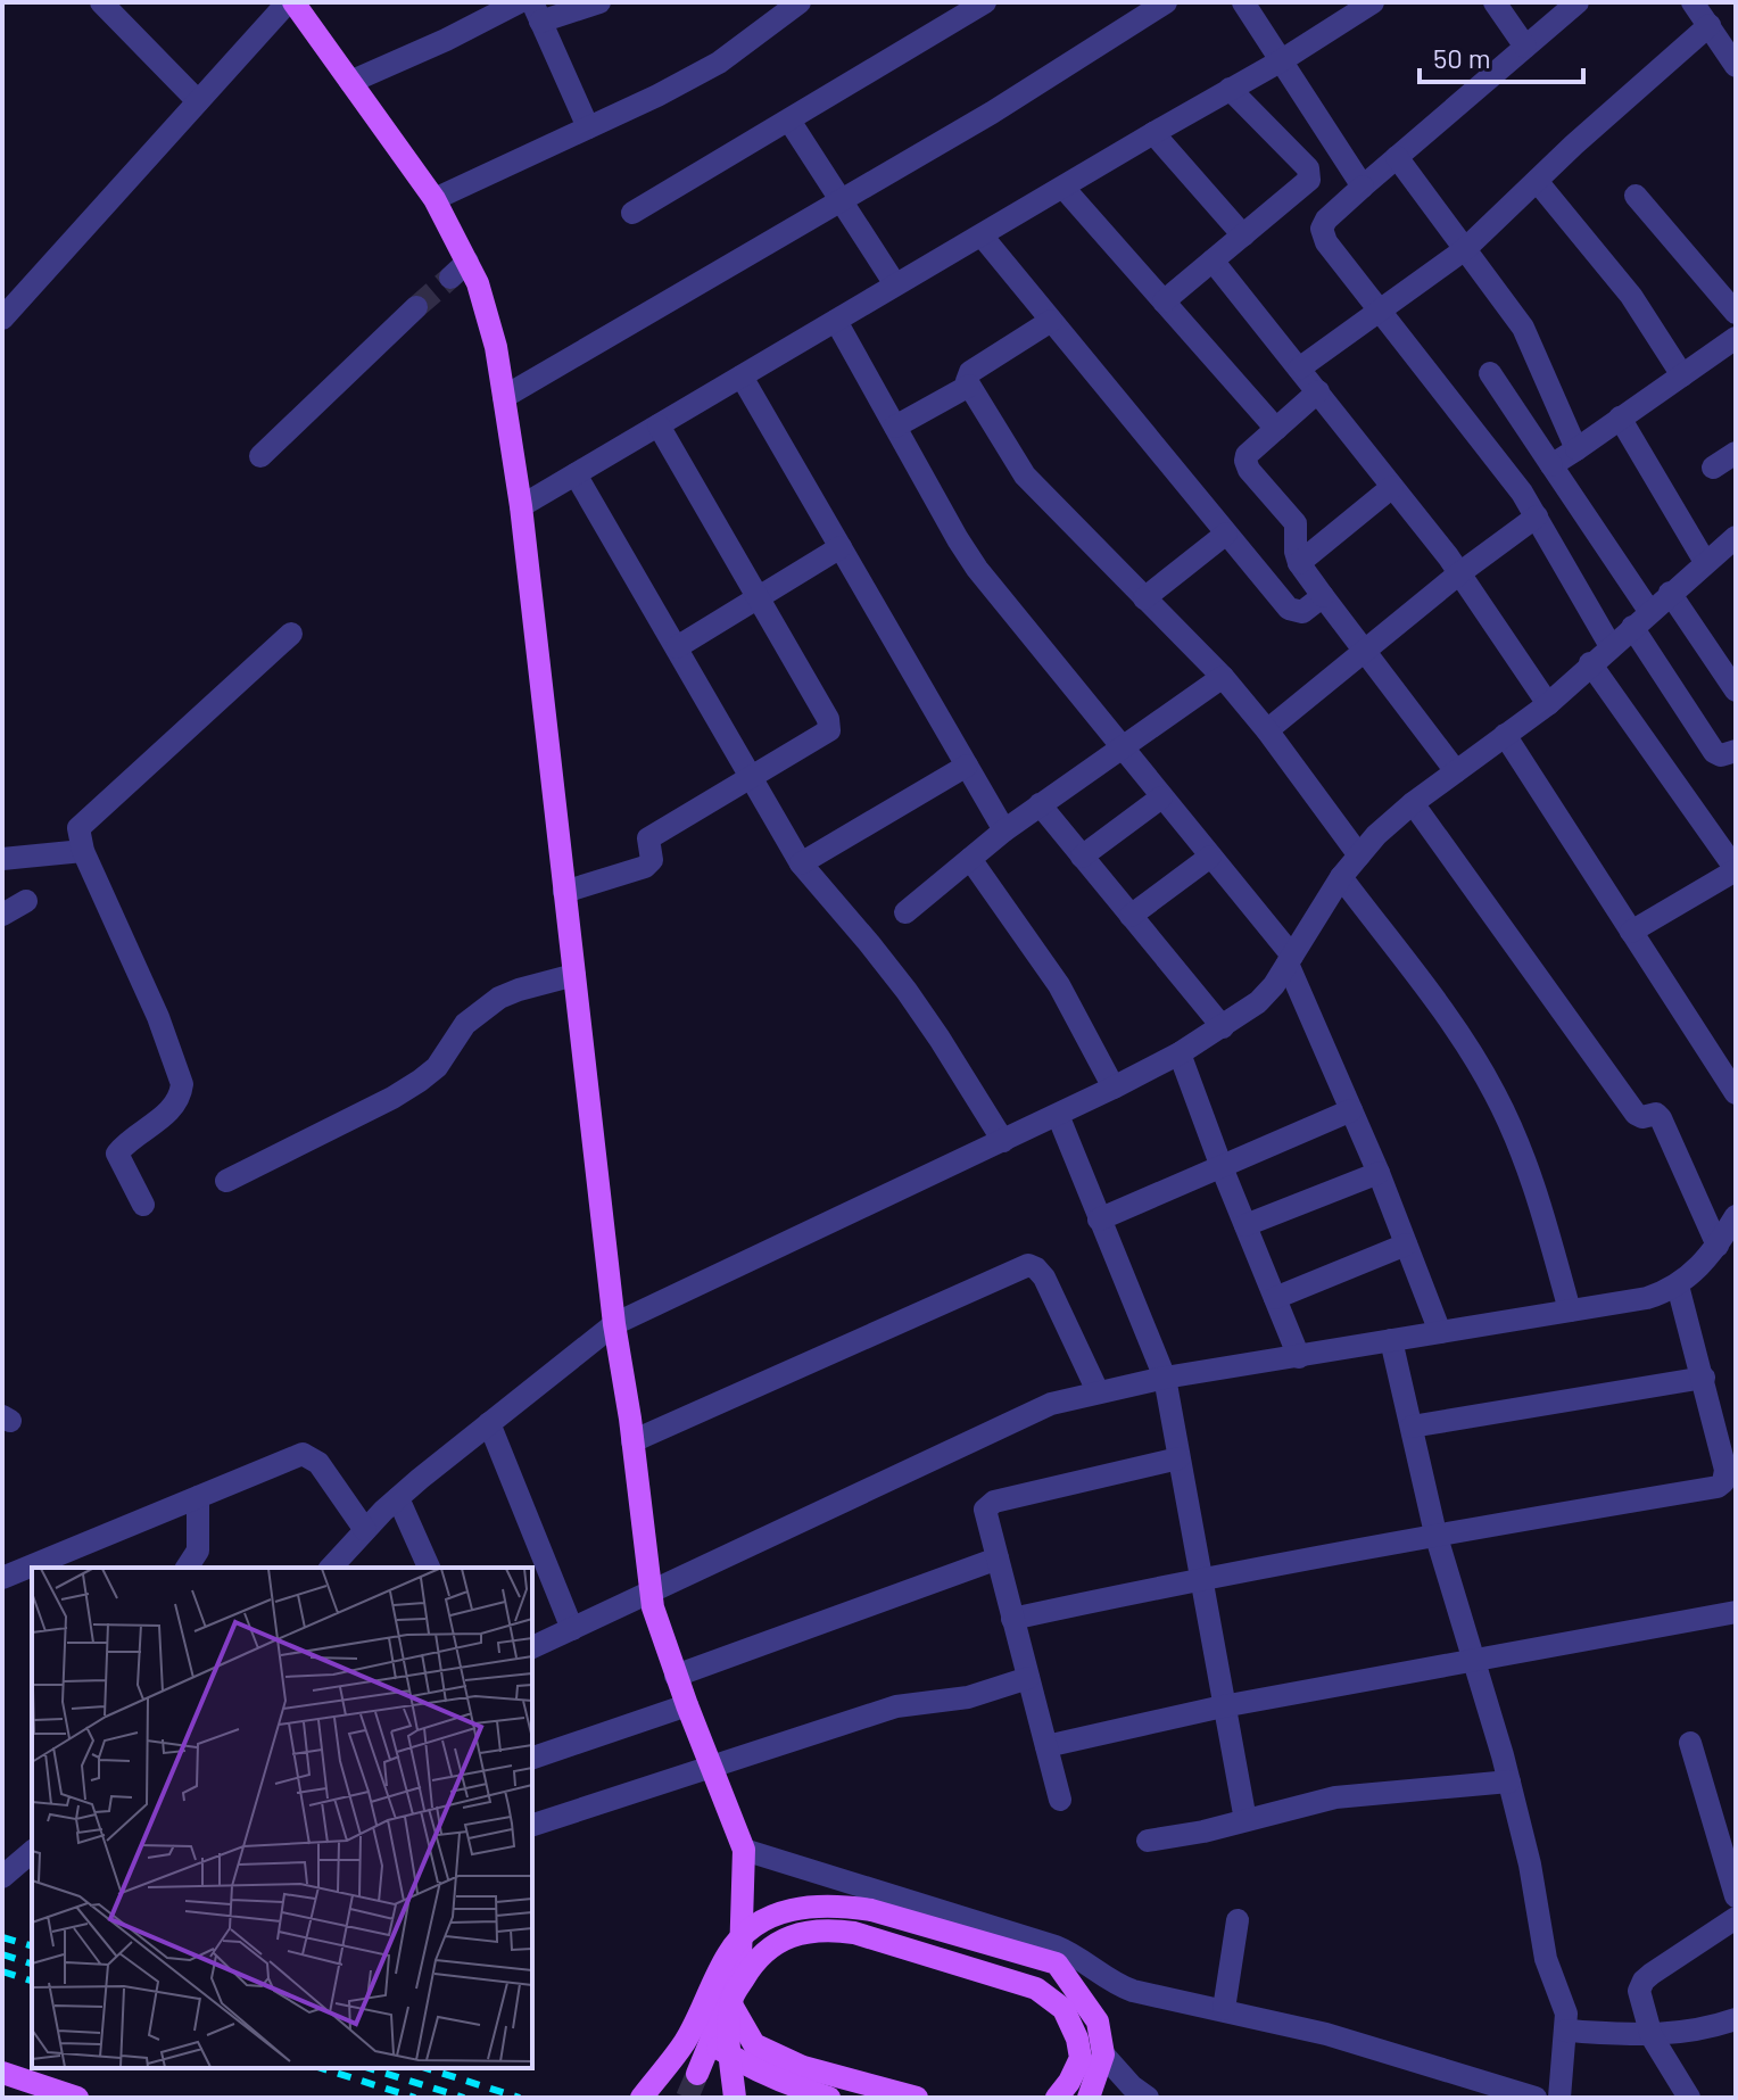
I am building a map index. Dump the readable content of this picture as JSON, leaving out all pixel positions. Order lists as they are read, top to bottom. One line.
{"scale_bar":"50 m"}
